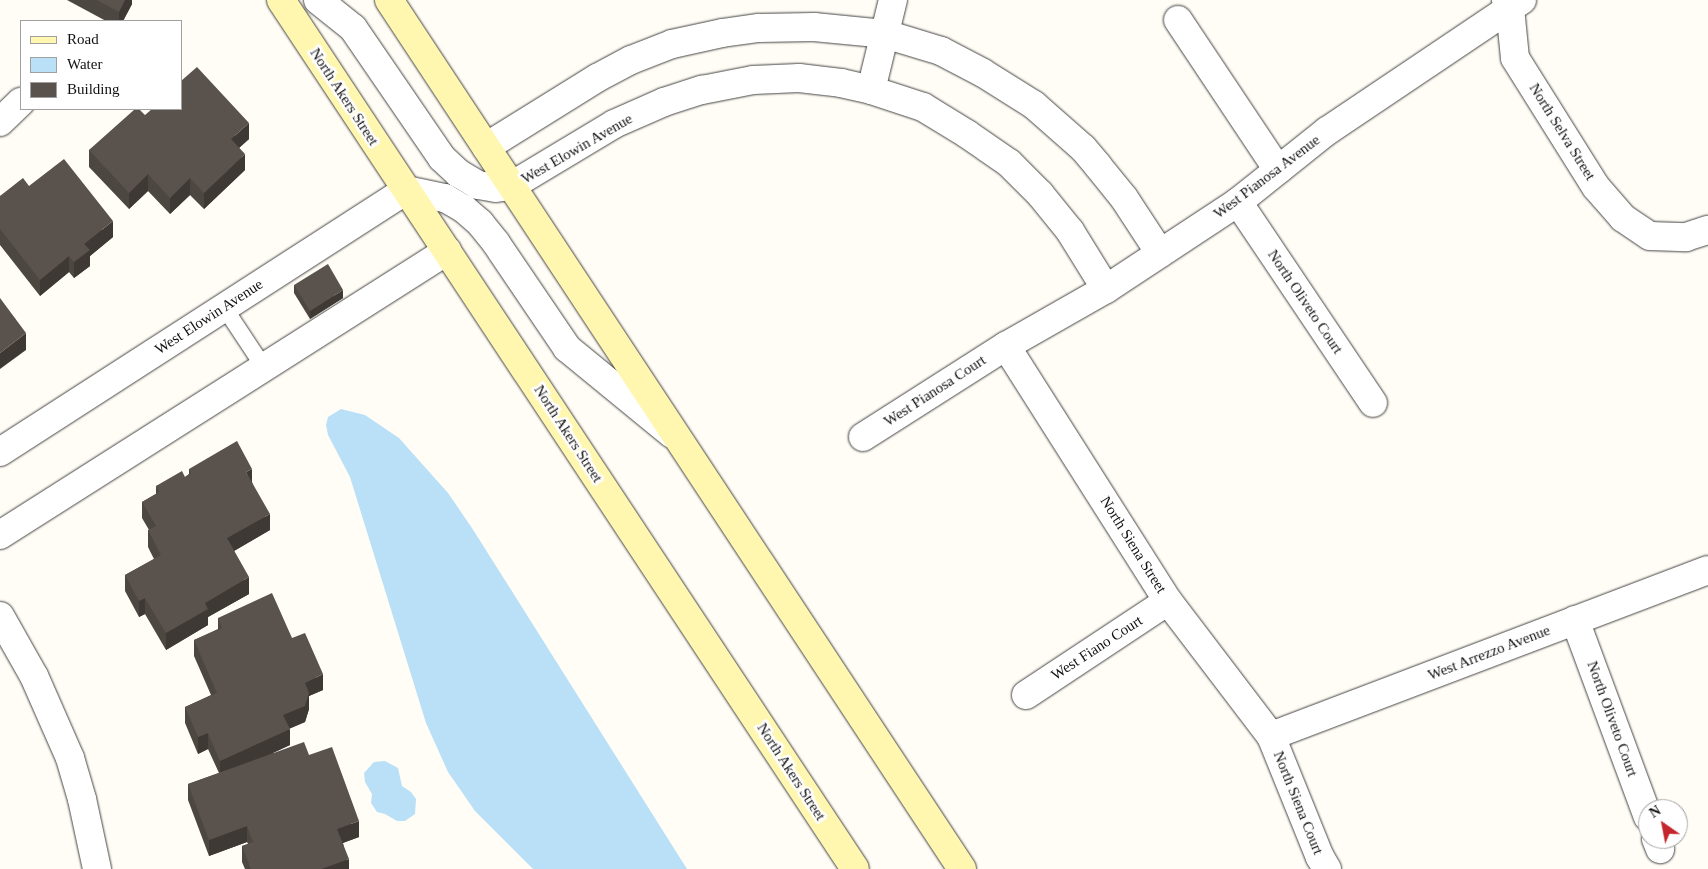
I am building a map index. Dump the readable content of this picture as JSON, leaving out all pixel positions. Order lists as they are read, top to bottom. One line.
{"streets":{"main road":["North Akers Street"],"street":["North Selva Street","West Elowin Avenue","West Pianosa Avenue","North Oliveto Court","West Pianosa Court","North Siena Street","West Fiano Court","West Arrezzo Avenue","North Siena Court"]},"crossings":[["North Akers Street","West Elowin Avenue"],["North Selva Street","West Pianosa Avenue"],["West Elowin Avenue","West Pianosa Avenue"],["West Pianosa Avenue","North Oliveto Court"],["West Pianosa Avenue","West Pianosa Court"],["West Pianosa Avenue","North Siena Street"],["North Oliveto Court","West Arrezzo Avenue"],["West Pianosa Court","North Siena Street"],["North Siena Street","West Fiano Court"],["North Siena Street","West Arrezzo Avenue"],["North Siena Street","North Siena Court"],["West Arrezzo Avenue","North Siena Court"]],"legend":["Road","Water","Building"],"north":"top left"}
